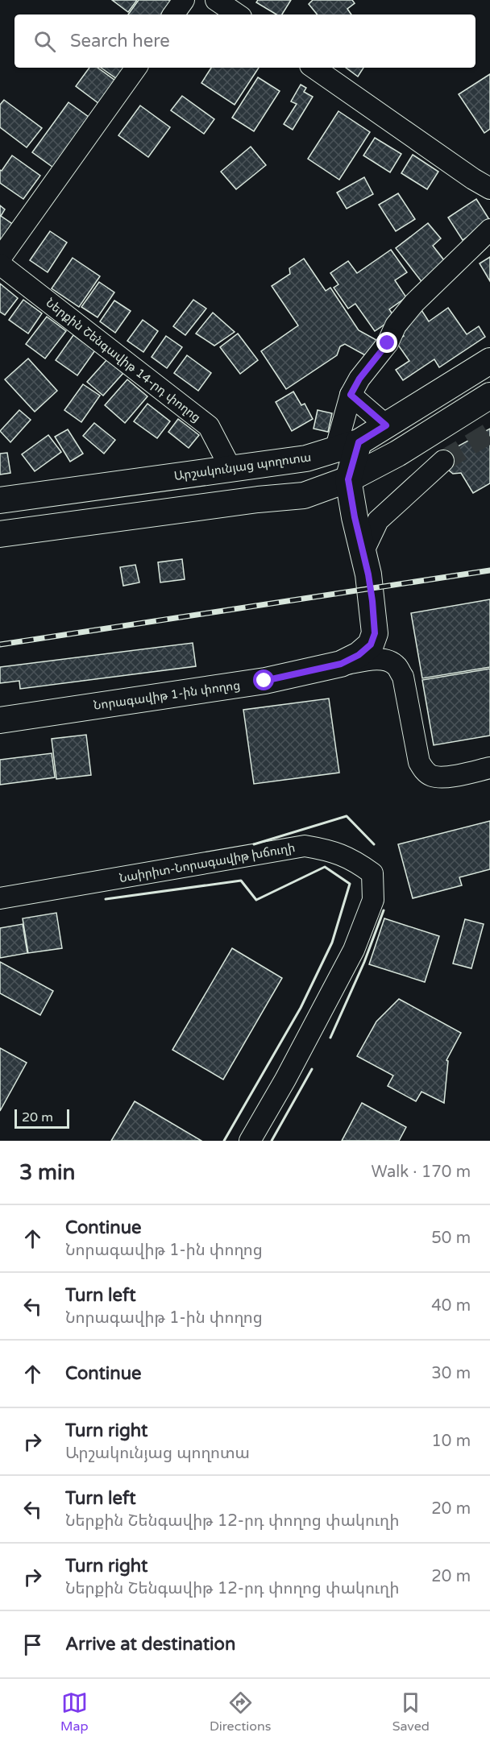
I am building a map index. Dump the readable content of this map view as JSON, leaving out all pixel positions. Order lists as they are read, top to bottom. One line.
{"streets":{"main road":["Արշակունյաց պողոտա","Նորագավիթ 1-ին փողոց"],"street":["Ներքին Շենգավիթ 14-րդ փողոց","Նաիրիտ-Նորագավիթ խճուղի"]},"crossings":[["Ներքին Շենգավիթ 14-րդ փողոց","Արշակունյաց պողոտա"]],"scale_bar":"20 m","page":{"search":"Search here","scale":"20 m","heading":["3 min","Walk · 170 m"],"list":[["Continue","Նորագավիթ 1-ին փողոց","50 m"],["Turn left","Նորագավիթ 1-ին փողոց","40 m"],["Continue","30 m"],["Turn right","Արշակունյաց պողոտա","10 m"],["Turn left","Ներքին Շենգավիթ 12-րդ փողոց փակուղի","20 m"],["Turn right","Ներքին Շենգավիթ 12-րդ փողոց փակուղի","20 m"],"Arrive at destination"],"nav":["Map","Directions","Saved"]}}
